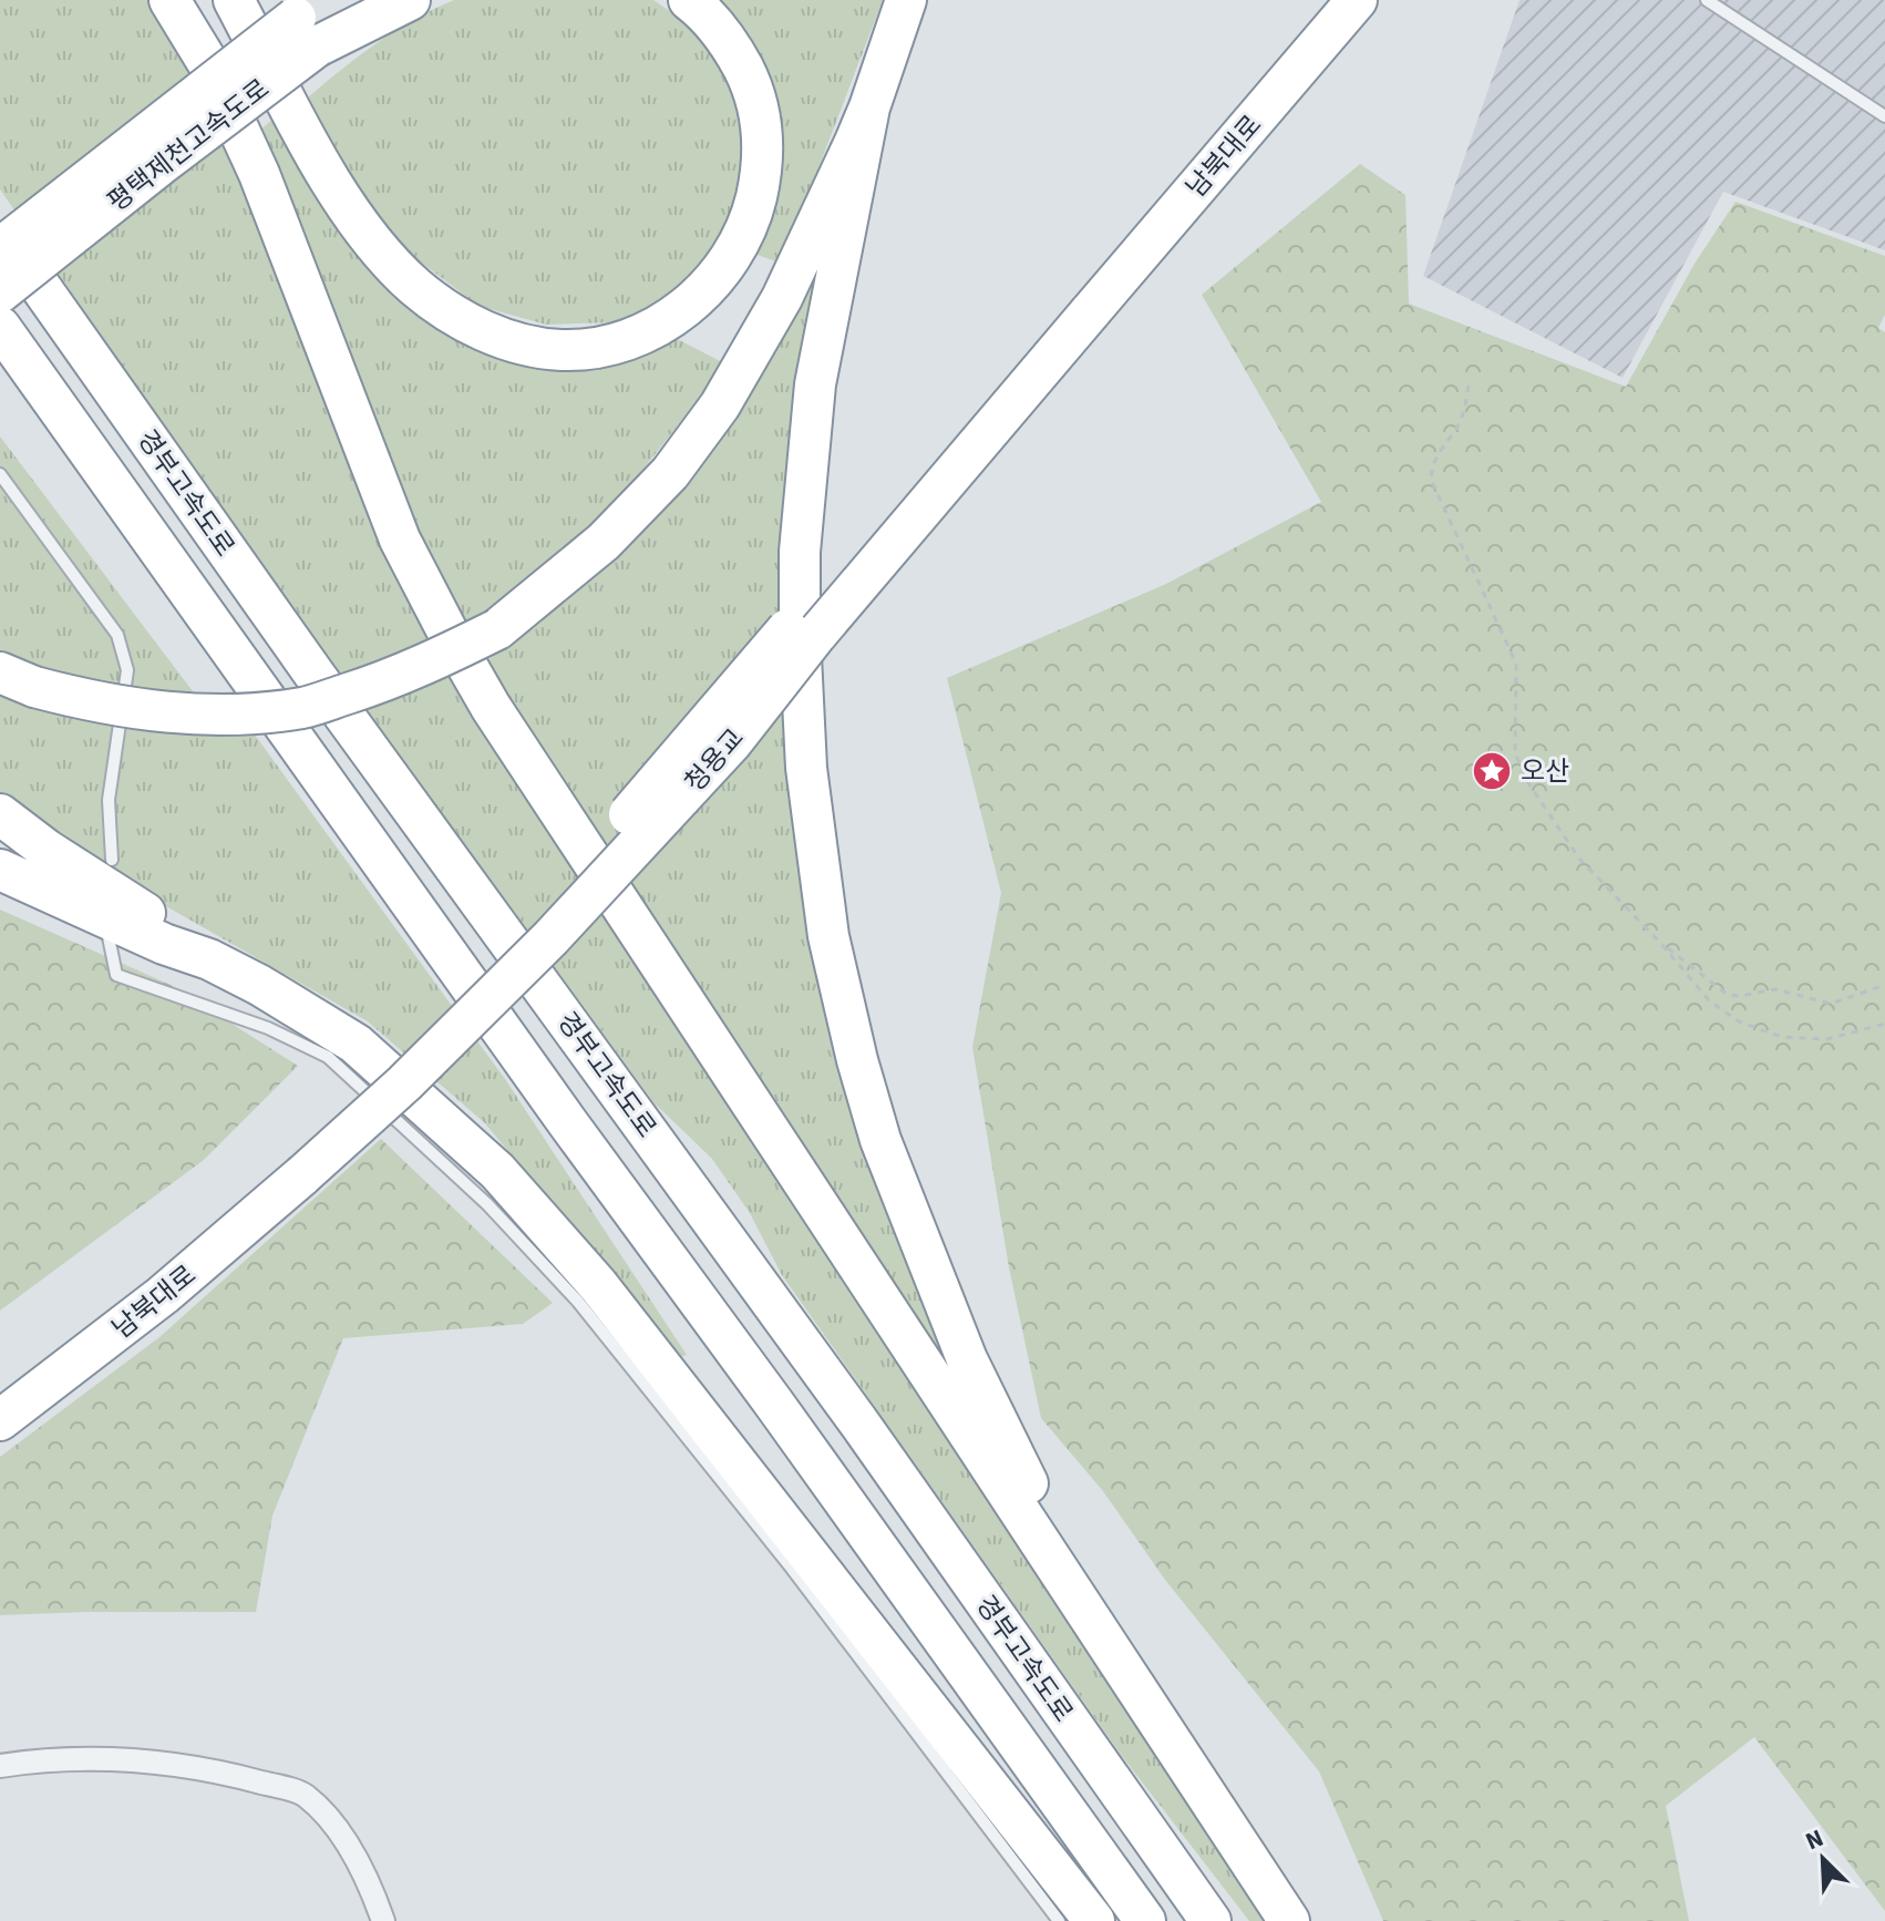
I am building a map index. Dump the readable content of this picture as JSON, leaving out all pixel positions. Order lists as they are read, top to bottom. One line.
{"streets":{"highway":["평택제천고속도로","남북대로","경부고속도로","청용교"]},"crossings":[["남북대로","청용교"]],"places":{"place":["오산"]},"north":"top left"}
